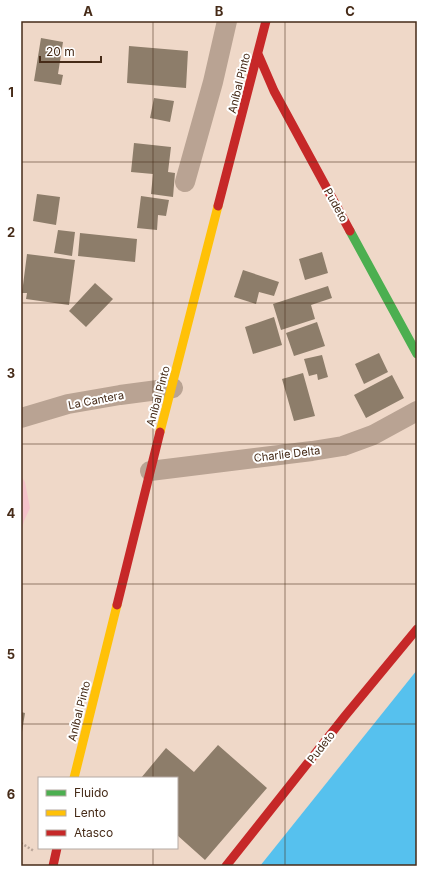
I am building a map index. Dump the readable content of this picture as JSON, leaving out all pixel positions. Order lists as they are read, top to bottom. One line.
{"streets":{"main road":["Aníbal Pinto","Pudeto"],"street":["La Cantera","Charlie Delta"]},"crossings":[["Aníbal Pinto","Pudeto"],["Aníbal Pinto","La Cantera"],["Aníbal Pinto","Charlie Delta"]],"legend":["Fluido","Lento","Atasco"],"scale_bar":"20 m","grid":{"columns":["A","B","C"],"rows":["1","2","3","4","5","6"]}}
